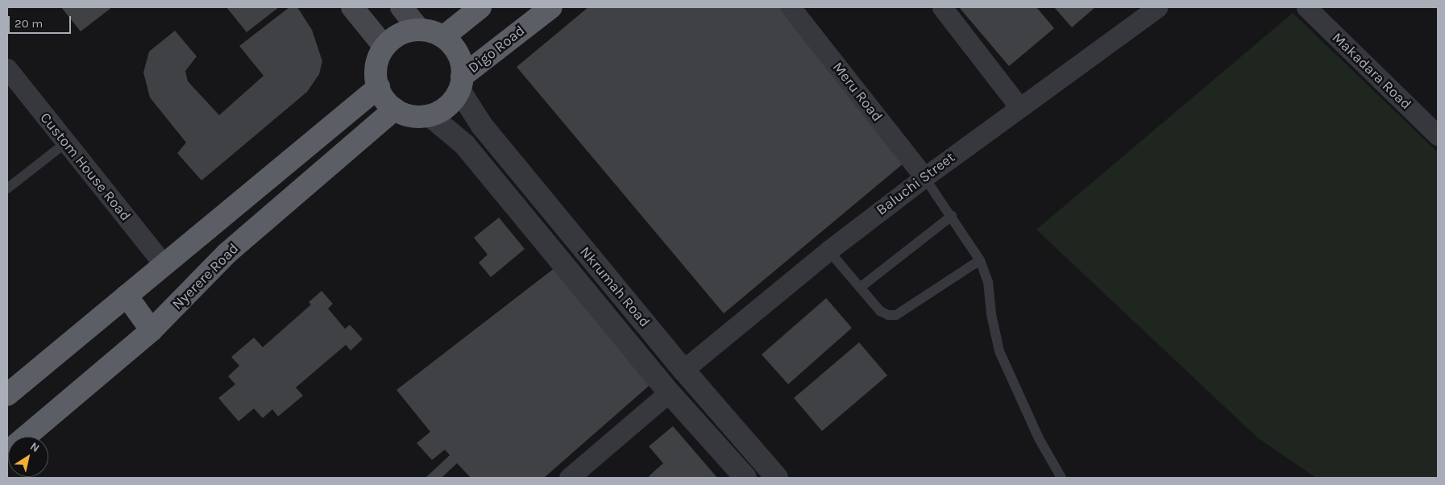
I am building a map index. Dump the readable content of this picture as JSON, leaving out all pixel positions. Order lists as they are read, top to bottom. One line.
{"streets":{"highway":["Digo Road","Nyerere Road"],"street":["Makadara Road","Meru Road","Custom House Road","Baluchi Street","Nkrumah Road"]},"crossings":[["Digo Road","Nyerere Road"],["Digo Road","Nkrumah Road"],["Meru Road","Baluchi Street"],["Baluchi Street","Nkrumah Road"],["Nyerere Road","Nkrumah Road"]],"scale_bar":"20 m","north":"top right"}
